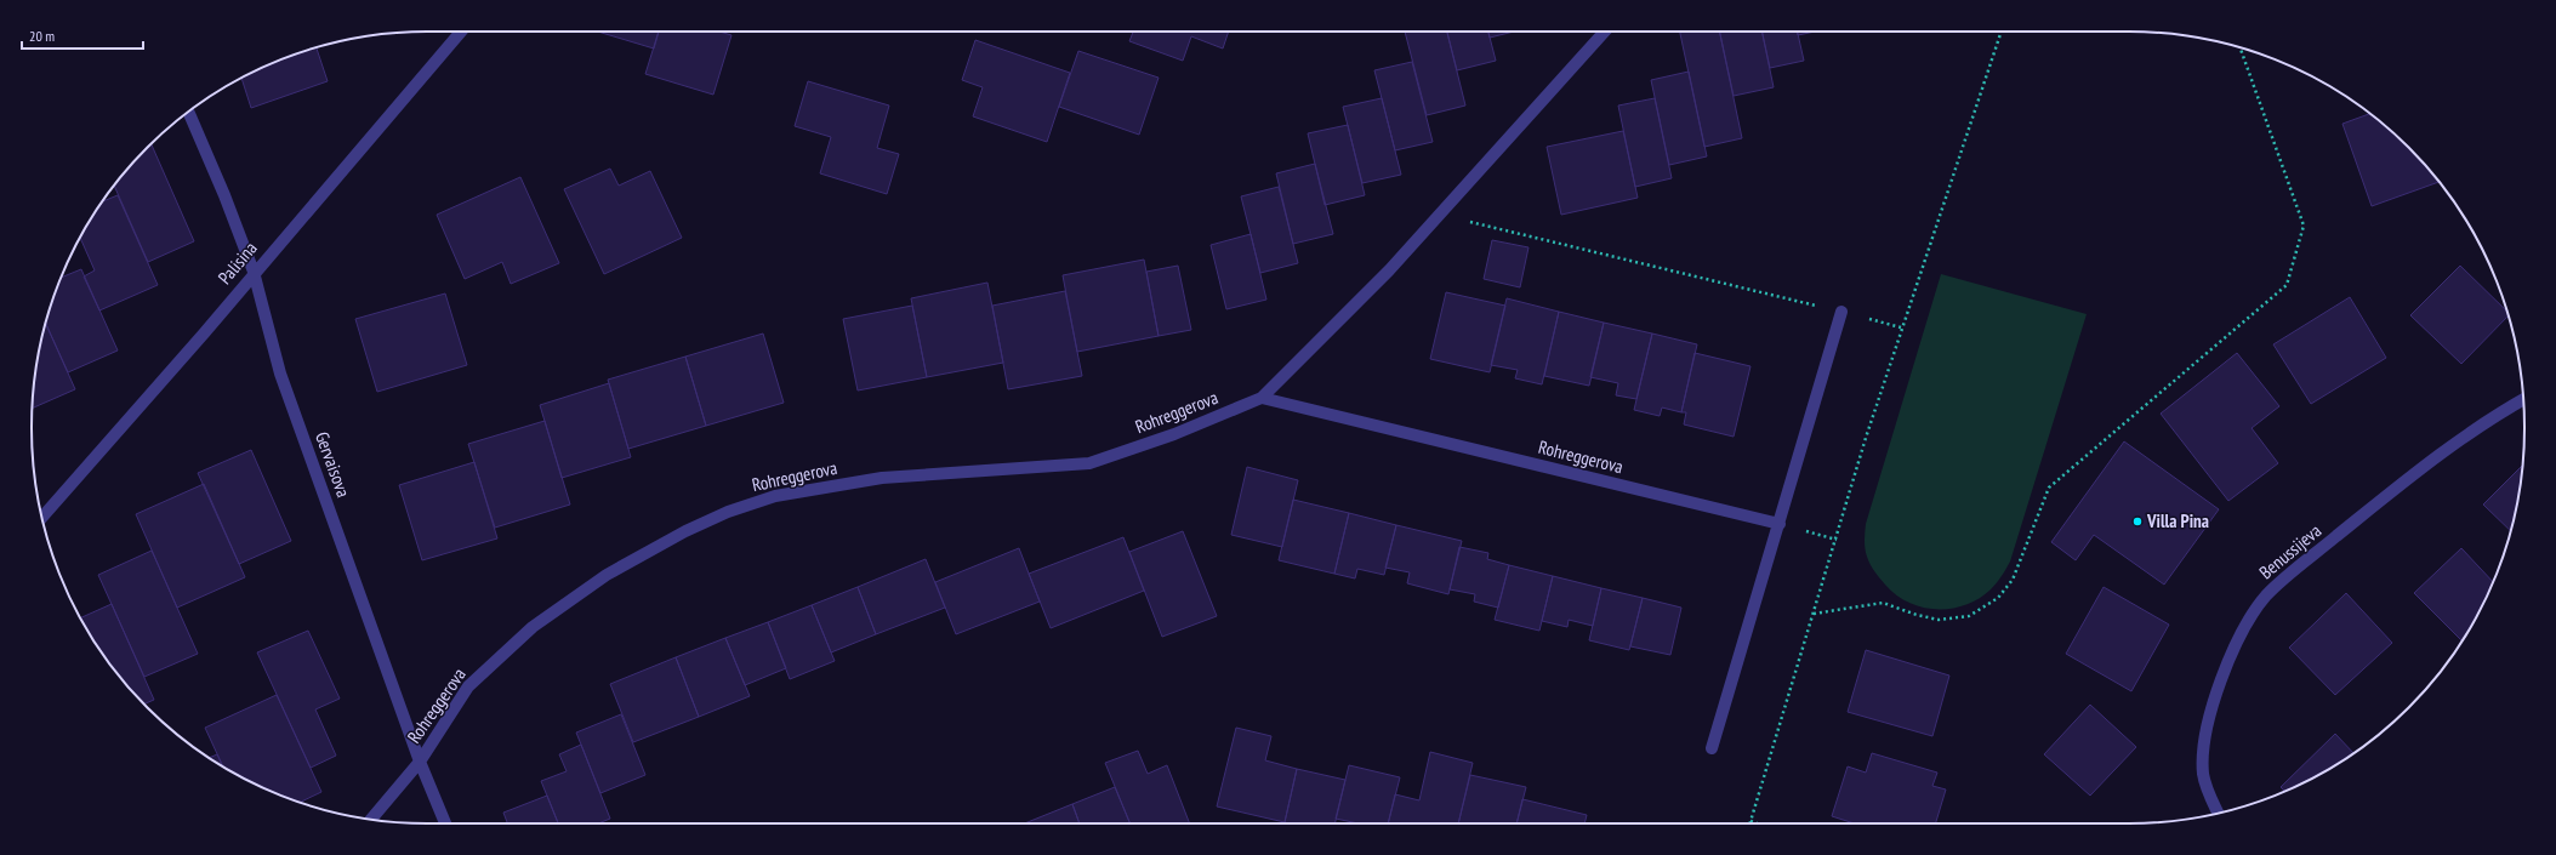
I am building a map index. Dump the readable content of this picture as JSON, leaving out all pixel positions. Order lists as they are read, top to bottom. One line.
{"streets":{"street":["Palisina","Rohreggerova","Gervaisova","Benussijeva"]},"crossings":[["Palisina","Gervaisova"],["Rohreggerova","Gervaisova"]],"places":["Villa Pina"],"scale_bar":"20 m"}
